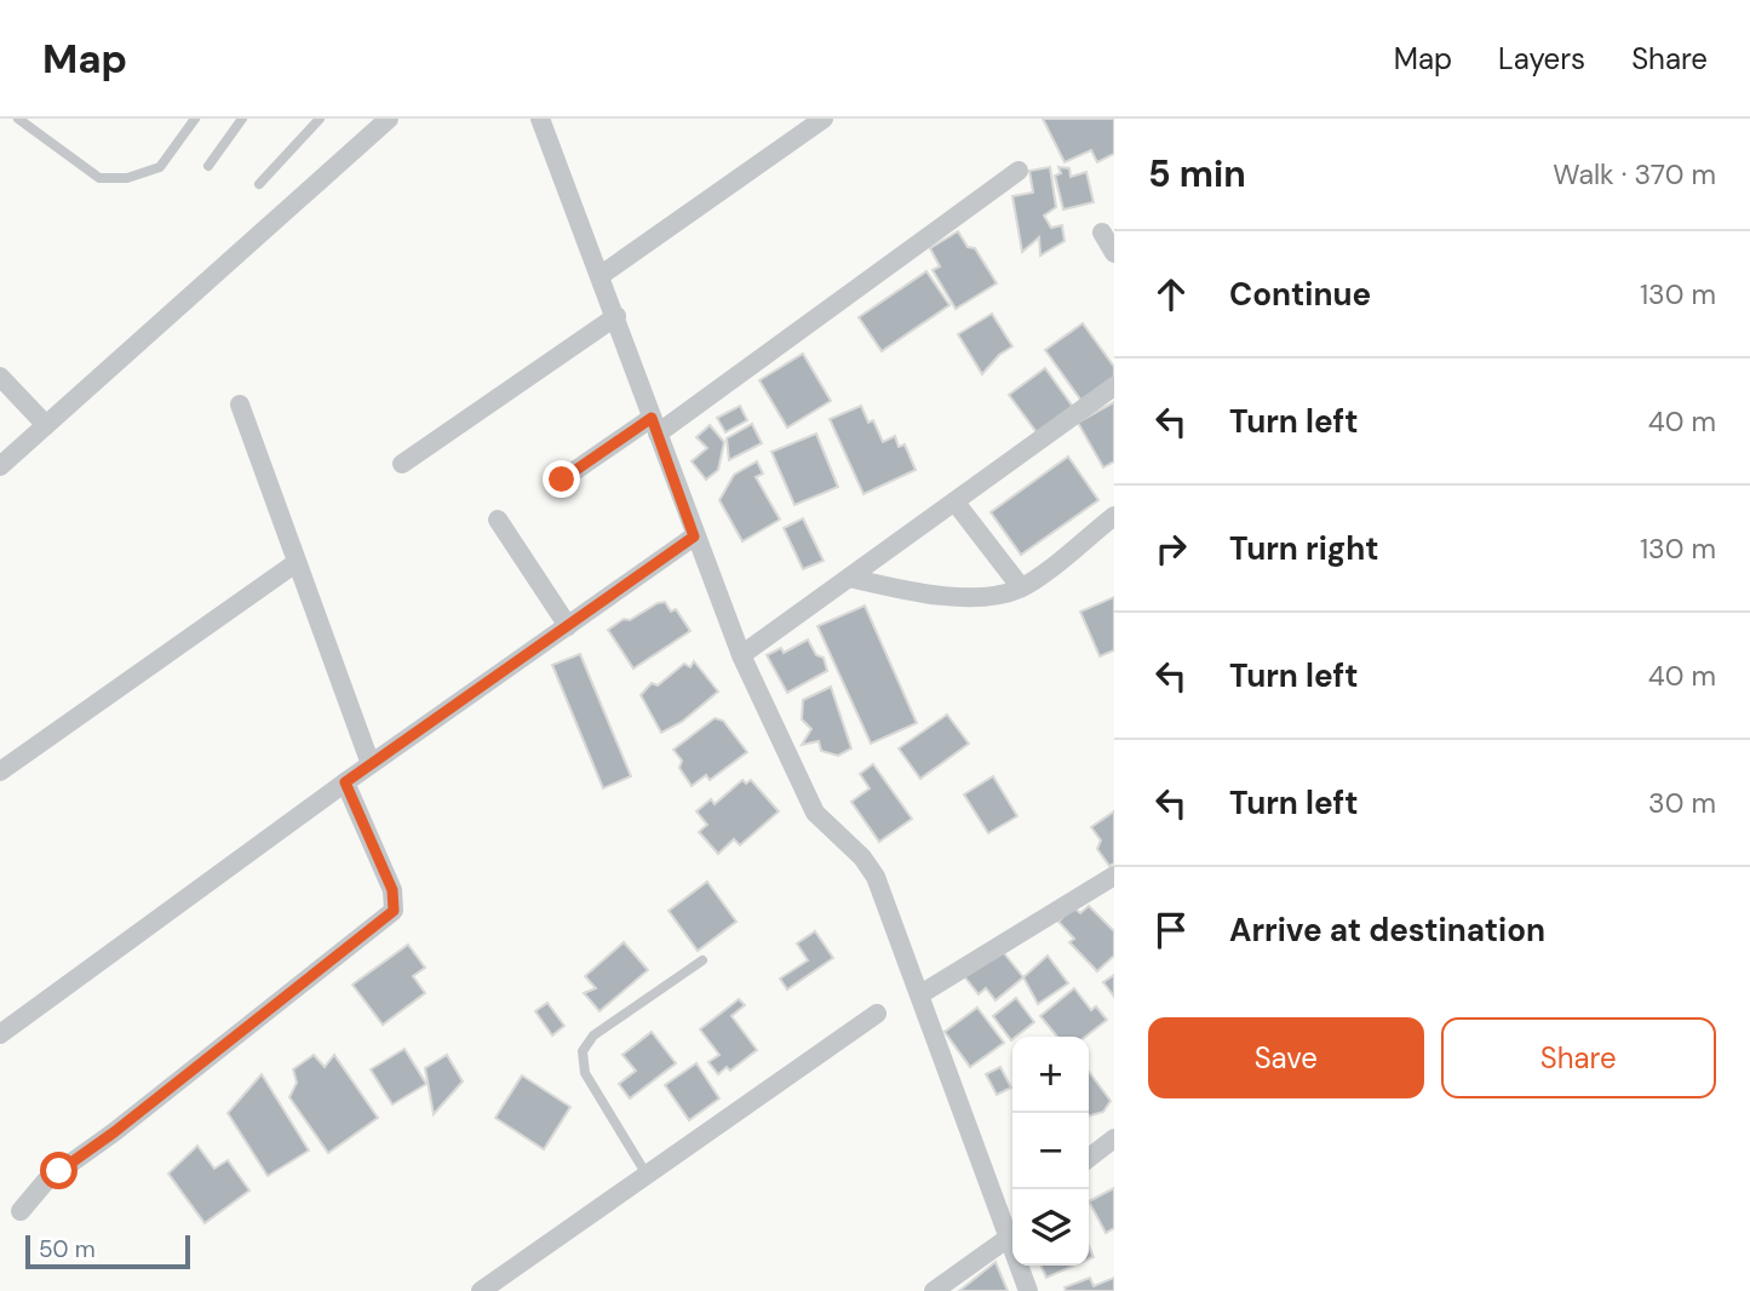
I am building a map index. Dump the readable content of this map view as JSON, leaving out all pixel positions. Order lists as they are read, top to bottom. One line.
{"scale_bar":"50 m","page":{"header":"Map","nav":["Map","Layers","Share"],"heading":["5 min","Walk · 370 m"],"list":[["Continue","130 m"],["Turn left","40 m"],["Turn right","130 m"],["Turn left","40 m"],["Turn left","30 m"],"Arrive at destination"],"buttons":["Save","Share"],"map_buttons":["+","−"],"scale":"50 m"}}
